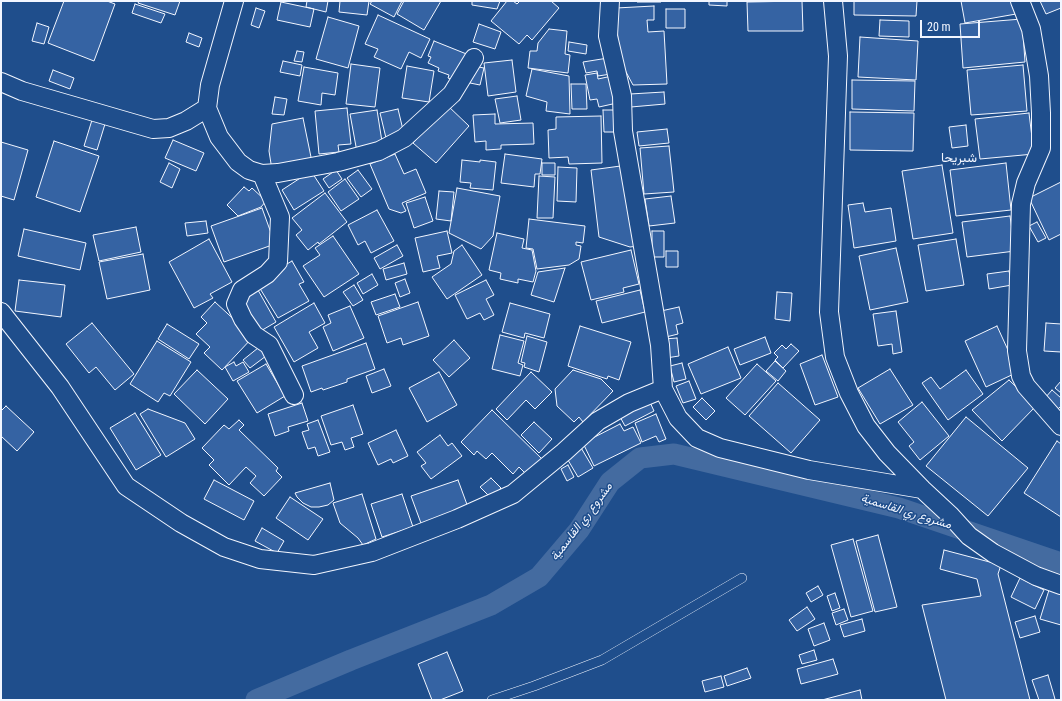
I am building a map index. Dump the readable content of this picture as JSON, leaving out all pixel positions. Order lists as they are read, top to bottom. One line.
{"districts":["شبريحا"],"water":["مشروع ري القاسمية"],"scale_bar":"20 m"}
